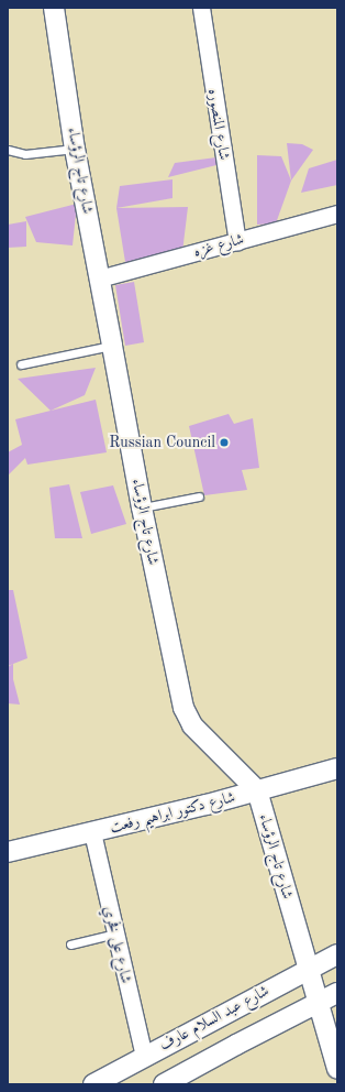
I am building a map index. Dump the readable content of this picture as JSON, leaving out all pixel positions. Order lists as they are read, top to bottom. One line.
{"streets":{"street":["شارع المنصوره","شارع تاج الرؤساء","شارع غزه","شارع دكتور ابراهيم رفعت","شارع على فخري","شارع عبد السلام عارف"]},"crossings":[["شارع المنصوره","شارع غزه"],["شارع تاج الرؤساء","شارع غزه"],["شارع تاج الرؤساء","شارع دكتور ابراهيم رفعت"],["شارع تاج الرؤساء","شارع عبد السلام عارف"],["شارع دكتور ابراهيم رفعت","شارع على فخري"],["شارع على فخري","شارع عبد السلام عارف"]],"places":["Russian Council"]}
